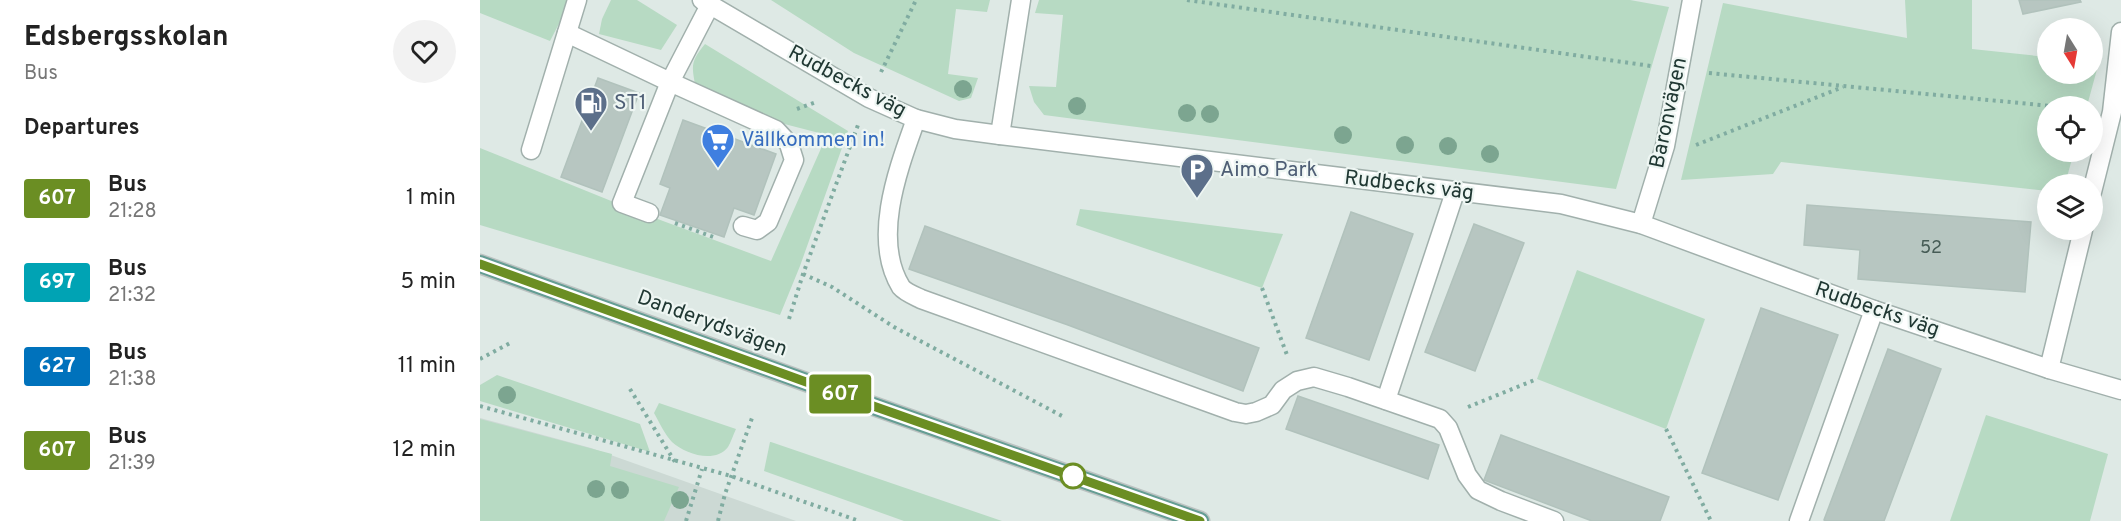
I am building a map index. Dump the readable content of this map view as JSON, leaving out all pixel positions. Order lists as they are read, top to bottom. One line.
{"streets":{"main road":["Danderydsvägen"],"street":["Rudbecks väg","Baronvägen"]},"crossings":[["Rudbecks väg","Baronvägen"]],"places":{"fuel station":["ST1"],"supermarket":["Vällkommen in!"],"parking":["Aimo Park"]},"lines":["bus line 607"],"house_numbers":["52"],"north":"bottom","page":{"heading":[["Edsbergsskolan","Bus"],"Departures"],"on_map":"607","list":[{"mark":"607","name":"Bus","note":"21:28","value":"1 min"},{"mark":"697","name":"Bus","note":"21:32","value":"5 min"},{"mark":"627","name":"Bus","note":"21:38","value":"11 min"},{"mark":"607","name":"Bus","note":"21:39","value":"12 min"}]}}
